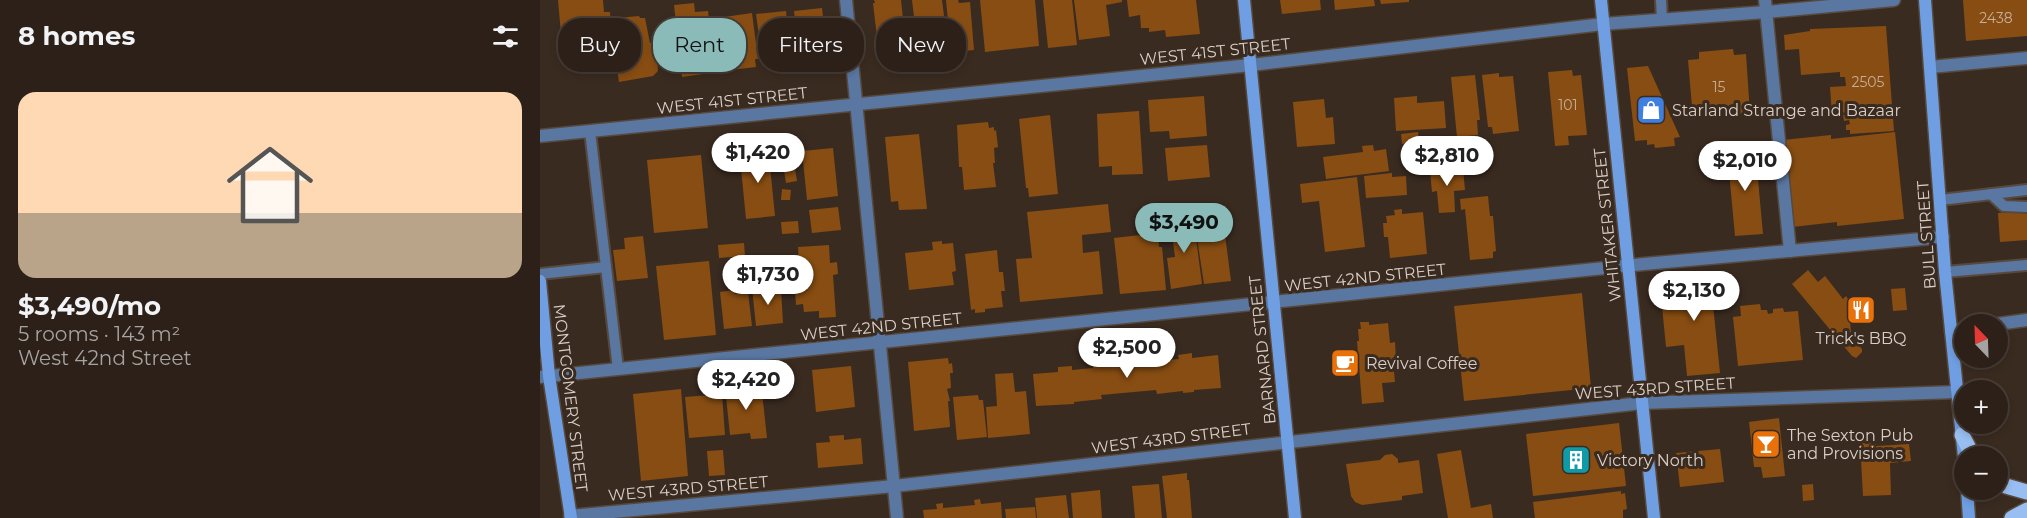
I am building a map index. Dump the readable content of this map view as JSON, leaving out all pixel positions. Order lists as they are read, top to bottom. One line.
{"streets":{"street":["WEST 41ST STREET","WHITAKER STREET","BULL STREET","WEST 42ND STREET","BARNARD STREET","WEST 43RD STREET","MONTGOMERY STREET"]},"crossings":[["WEST 41ST STREET","WHITAKER STREET"],["WEST 41ST STREET","BARNARD STREET"],["WHITAKER STREET","WEST 42ND STREET"],["WHITAKER STREET","WEST 43RD STREET"],["BULL STREET","WEST 42ND STREET"],["WEST 42ND STREET","BARNARD STREET"],["WEST 42ND STREET","MONTGOMERY STREET"],["BARNARD STREET","WEST 43RD STREET"],["WEST 43RD STREET","MONTGOMERY STREET"]],"places":{"shop":["Starland Strange and Bazaar"],"restaurant":["Trick's BBQ"],"cafe":["Revival Coffee"],"bar":["The Sexton Pub and Provisions"],"building":["Victory North"]},"house_numbers":["2438","2505","15","101"],"north":"top left","page":{"heading":"8 homes","chip":["Buy","Rent","Filters","New"],"list":[{"name":"$3,490/mo","note":"5 rooms · 143 m² · West 42nd Street"}],"price":["$1,420","$2,810","$2,010","$3,490","$1,730","$2,130","$2,500","$2,420"],"map_buttons":["+","−"]}}
